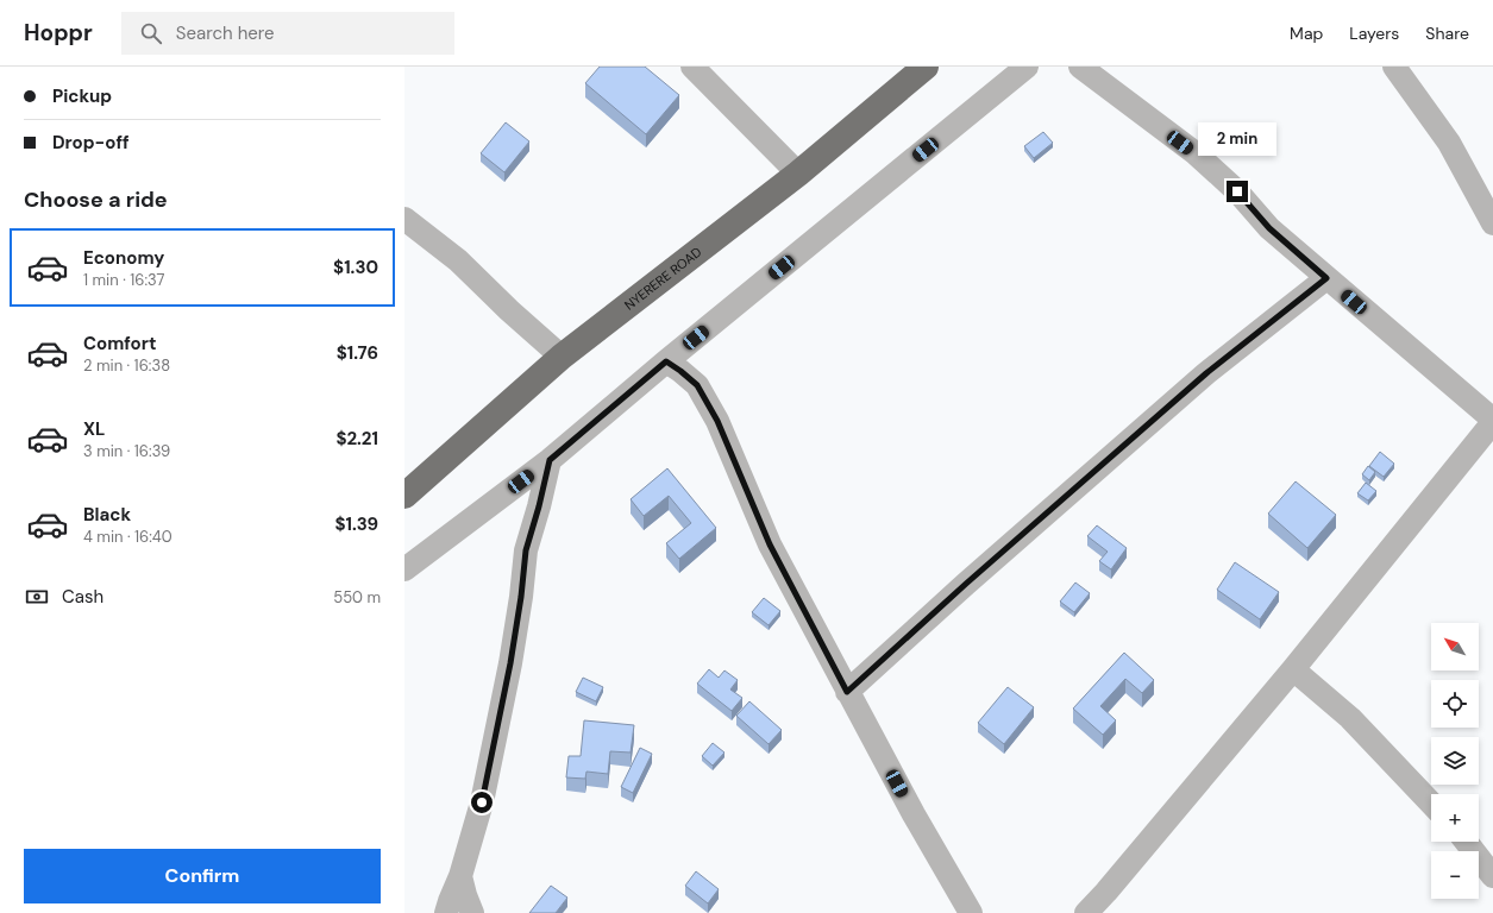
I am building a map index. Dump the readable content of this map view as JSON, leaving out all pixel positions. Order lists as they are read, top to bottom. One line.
{"streets":{"highway":["NYERERE ROAD"]},"north":"top left","page":{"header":"Hoppr","search":"Search here","nav":["Map","Layers","Share"],"banner":["Pickup","Drop-off"],"bubble":"2 min","heading":"Choose a ride","list":[{"name":"Economy","note":"1 min · 16:37","value":"$1.30"},{"name":"Comfort","note":"2 min · 16:38","value":"$1.76"},{"name":"XL","note":"3 min · 16:39","value":"$2.21"},{"name":"Black","note":"4 min · 16:40","value":"$1.39"}],"pay":["Cash","550 m"],"map_buttons":["+","−"],"buttons":"Confirm"}}
